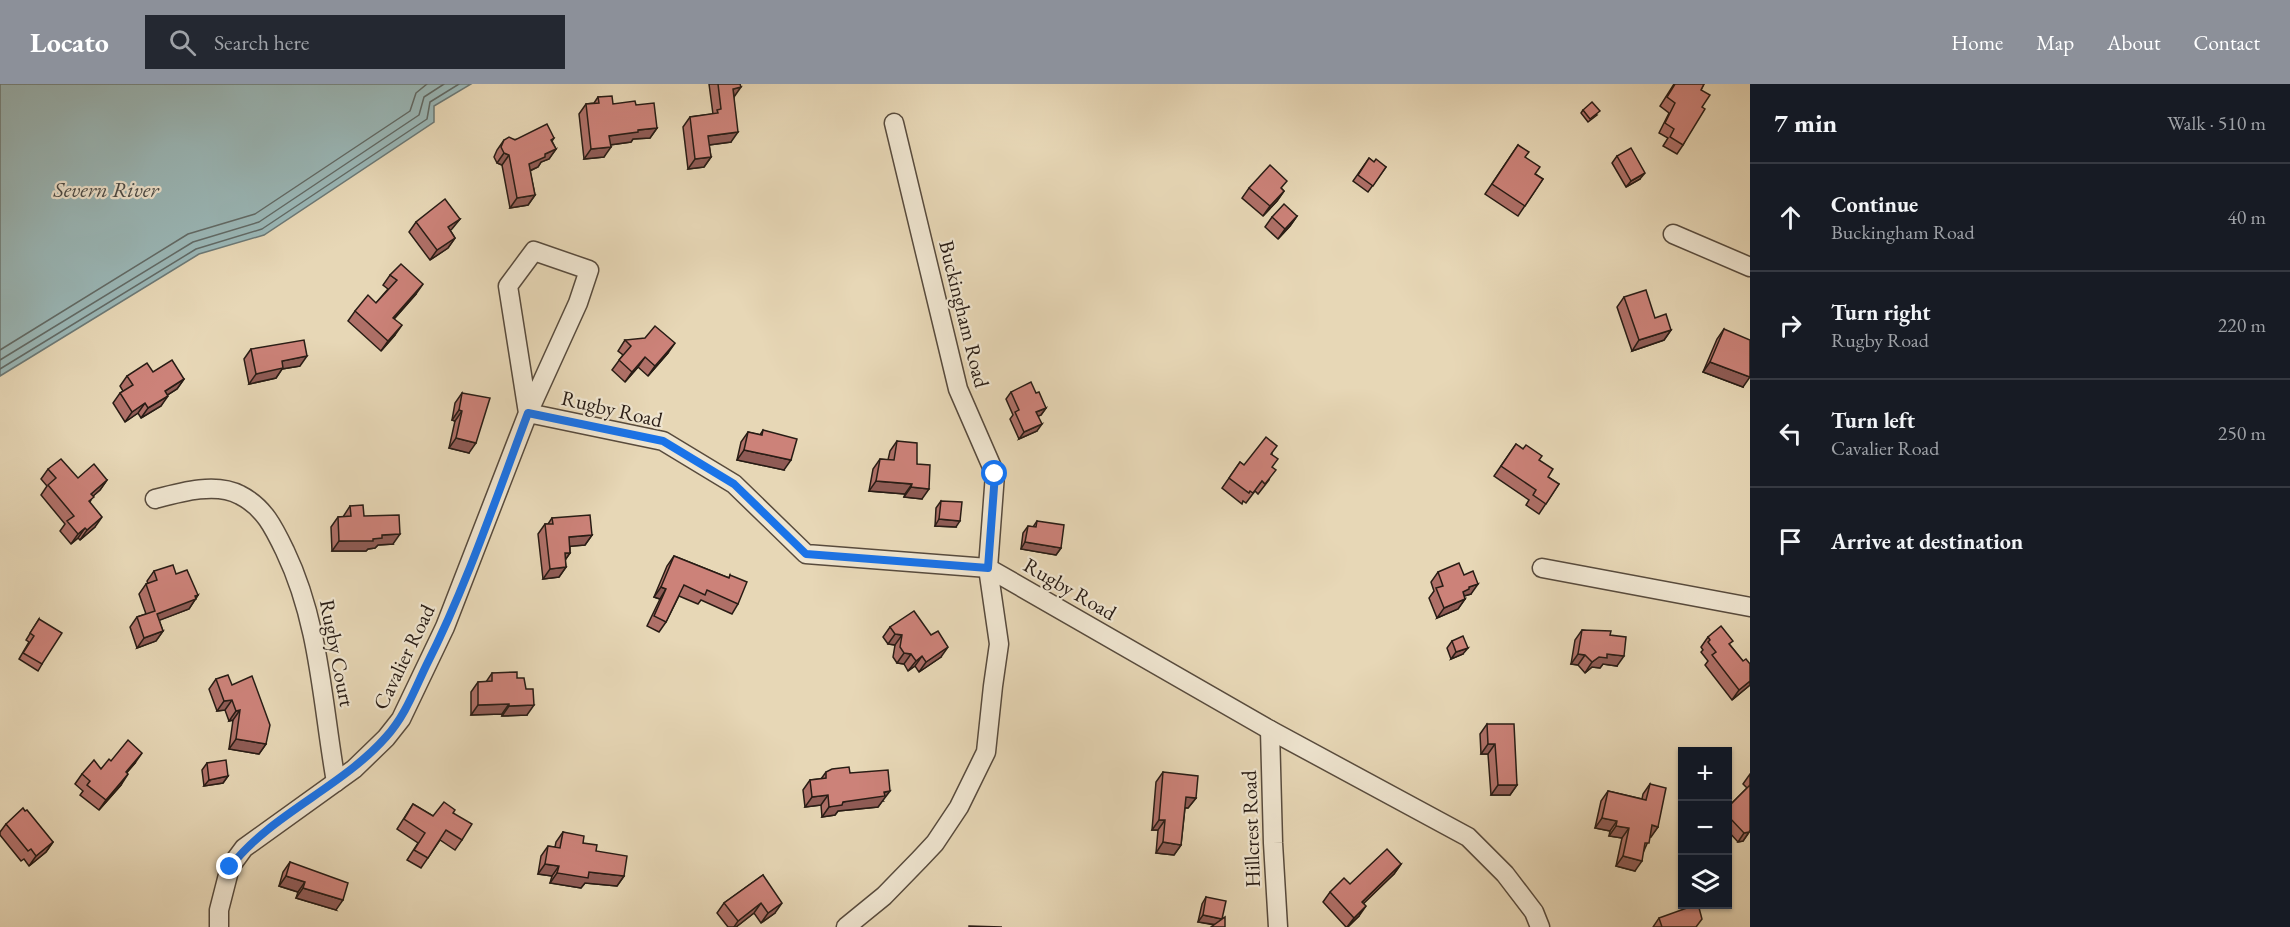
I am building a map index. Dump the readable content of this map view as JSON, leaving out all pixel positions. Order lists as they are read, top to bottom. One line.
{"streets":{"street":["Buckingham Road","Rugby Road","Rugby Court","Cavalier Road","Hillcrest Road"]},"crossings":[["Buckingham Road","Rugby Road"],["Rugby Road","Cavalier Road"],["Rugby Road","Hillcrest Road"],["Rugby Court","Cavalier Road"]],"water":["Severn River"],"page":{"header":"Locato","search":"Search here","nav":["Home","Map","About","Contact"],"heading":["7 min","Walk · 510 m"],"list":[["Continue","Buckingham Road","40 m"],["Turn right","Rugby Road","220 m"],["Turn left","Cavalier Road","250 m"],"Arrive at destination"],"map_buttons":["+","−"]}}
